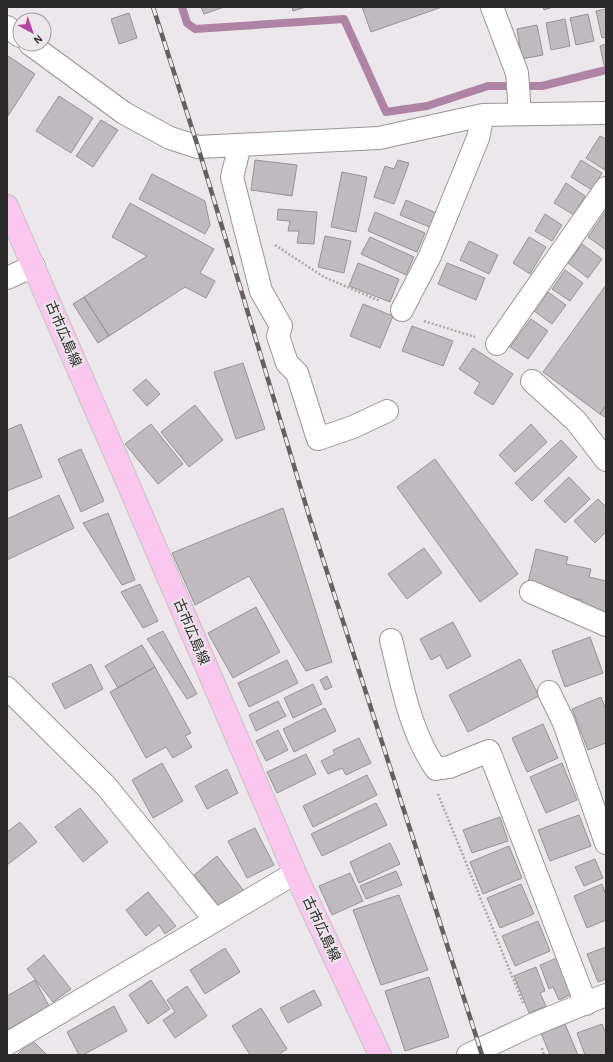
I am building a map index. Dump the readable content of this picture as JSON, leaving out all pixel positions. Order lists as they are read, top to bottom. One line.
{"streets":{"main road":["古市広島線"]},"north":"bottom right"}
